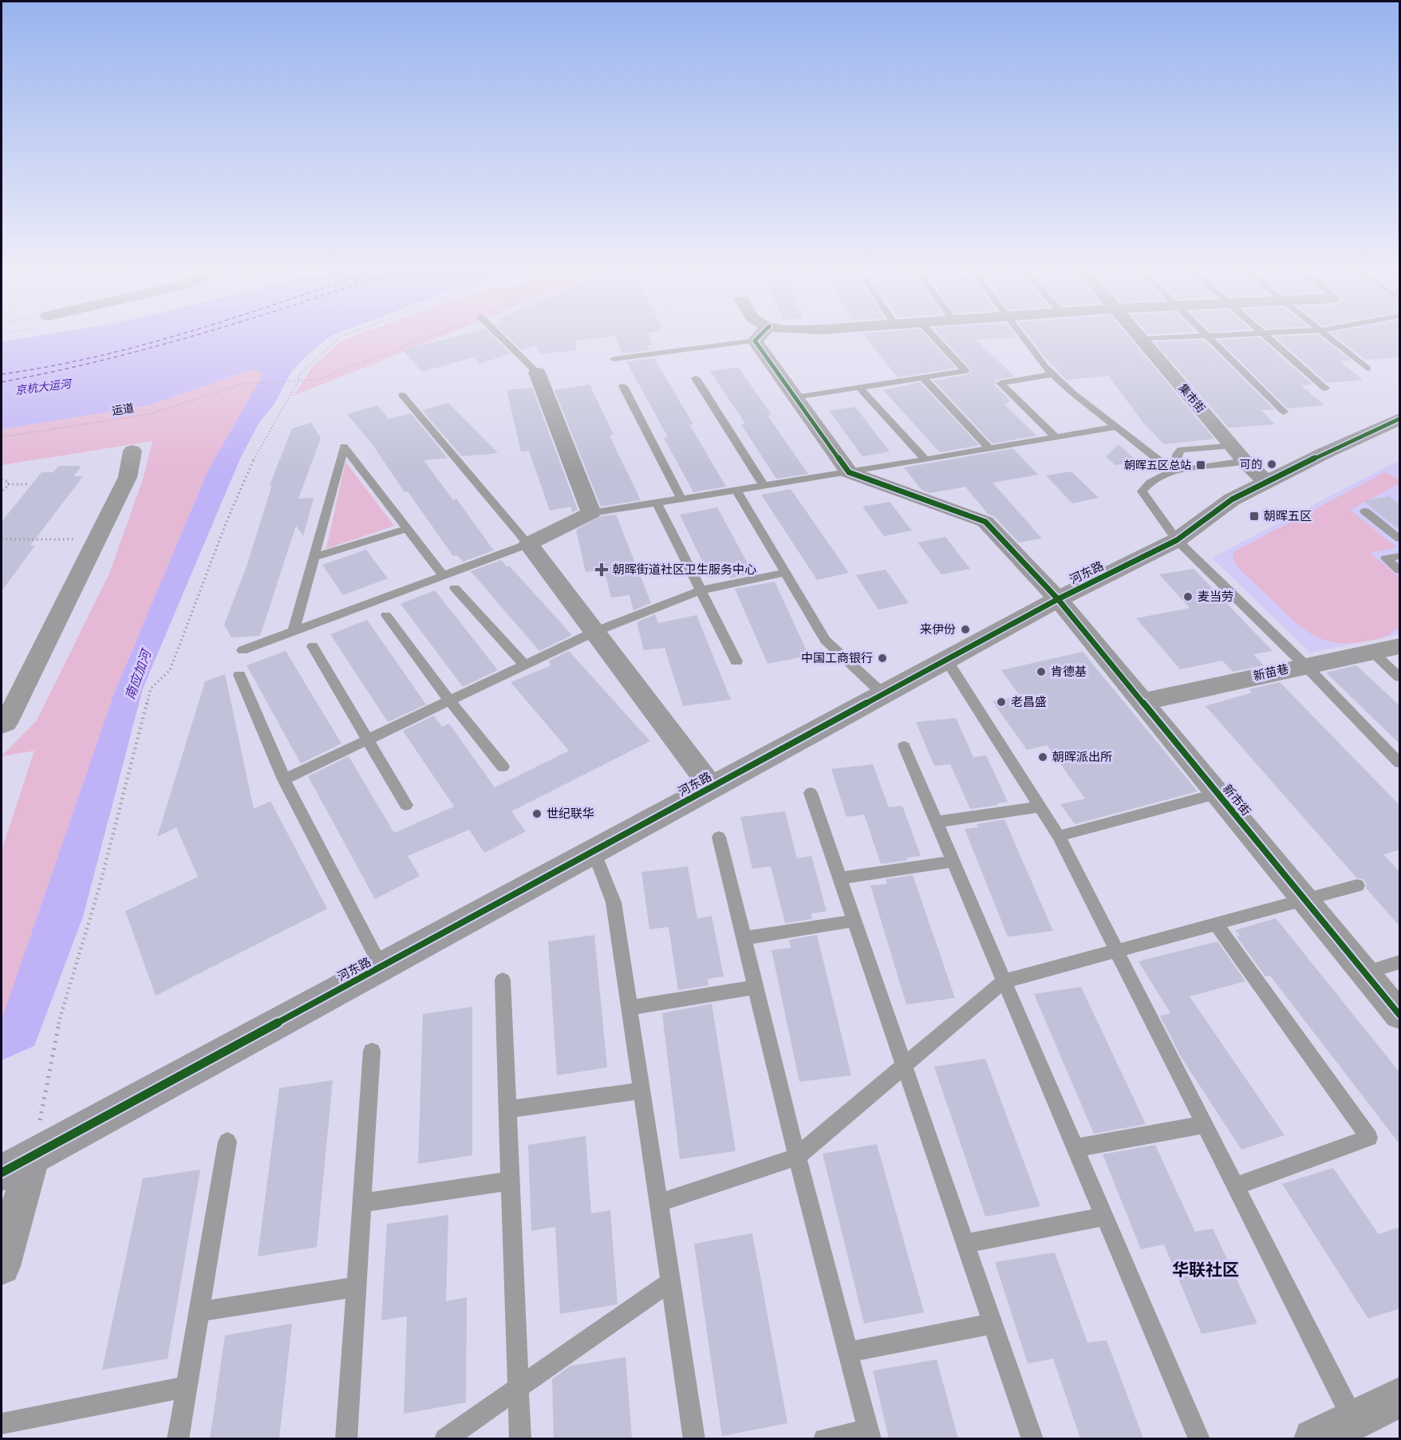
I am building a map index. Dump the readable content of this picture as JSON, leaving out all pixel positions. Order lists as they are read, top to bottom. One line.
{"streets":{"main road":["河东路"],"street":["集市街","新苗巷","新市街"],"path":["运道"]},"crossings":[["集市街","河东路"],["河东路","新市街"],["新苗巷","新市街"]],"districts":["华联社区"],"water":["京杭大运河","南应加河"],"places":{"other":["可的","麦当劳","来伊份","中国工商银行","肯德基","老昌盛","朝晖派出所","世纪联华"],"transit":["朝晖五区总站","朝晖五区"],"health":["朝晖街道社区卫生服务中心"]}}
